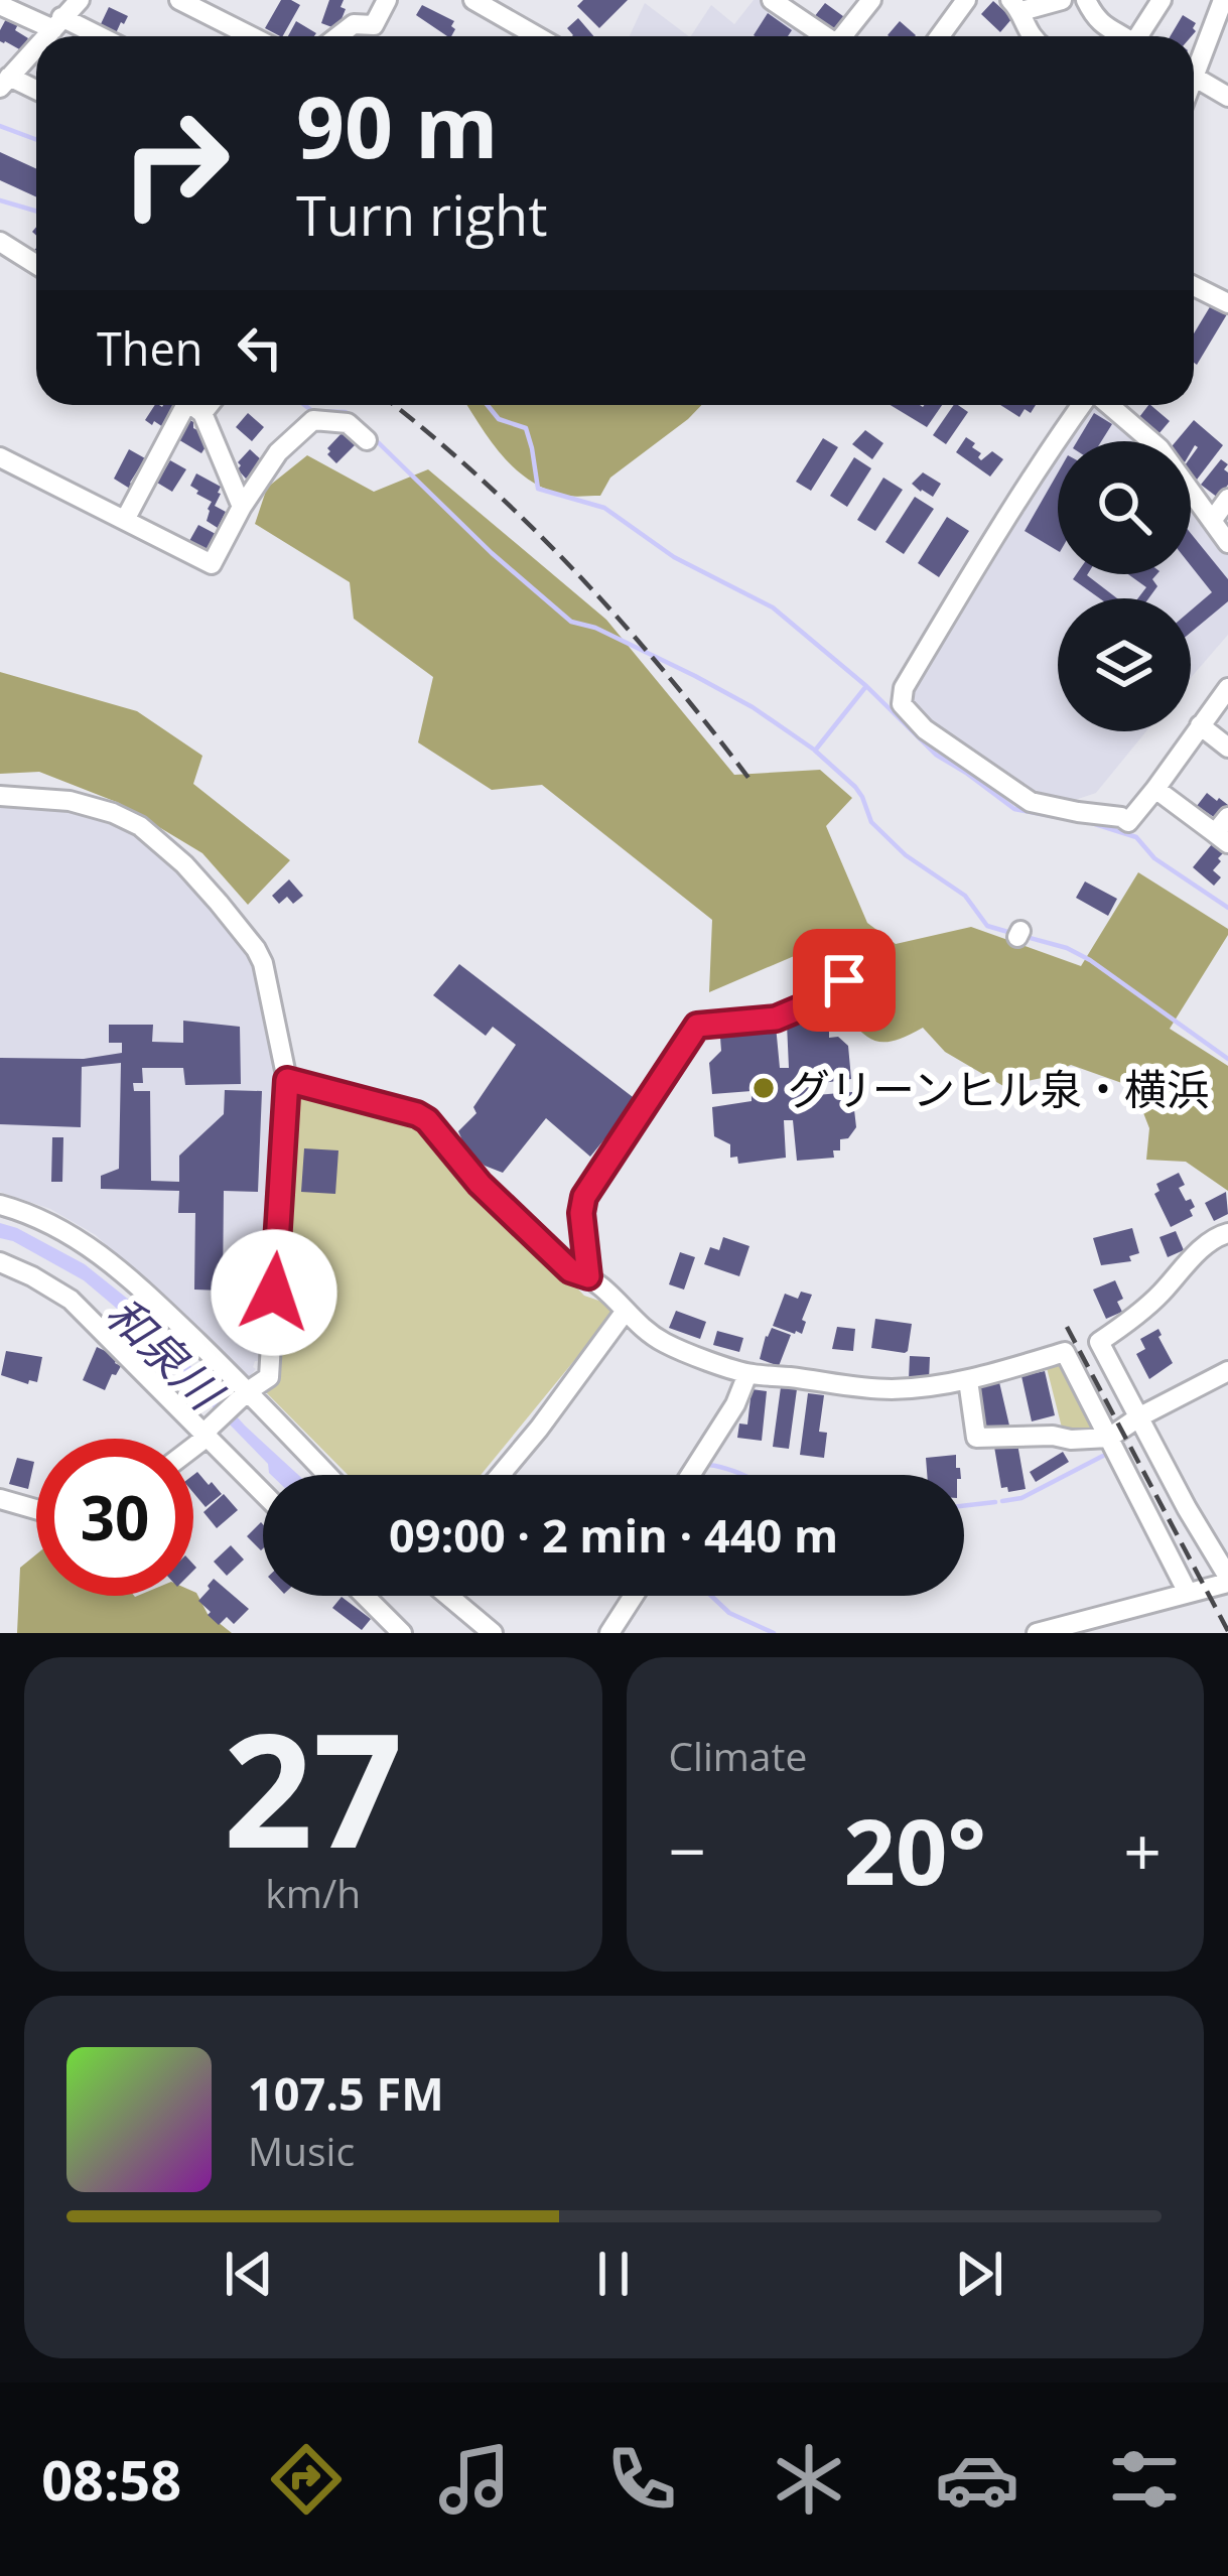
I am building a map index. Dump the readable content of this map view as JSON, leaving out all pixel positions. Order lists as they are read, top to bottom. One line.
{"water":["和泉川"],"places":["グリーンヒル泉・横浜"],"page":{"turn":["90 m","Turn right"],"then":"Then","limit":"30","trip":"09:00 · 2 min · 440 m","tile":[["27","km/h"],"Climate"],"heat":["−","20°","+"],"song":["107.5 FM","Music"],"tabs":"08:58"}}
